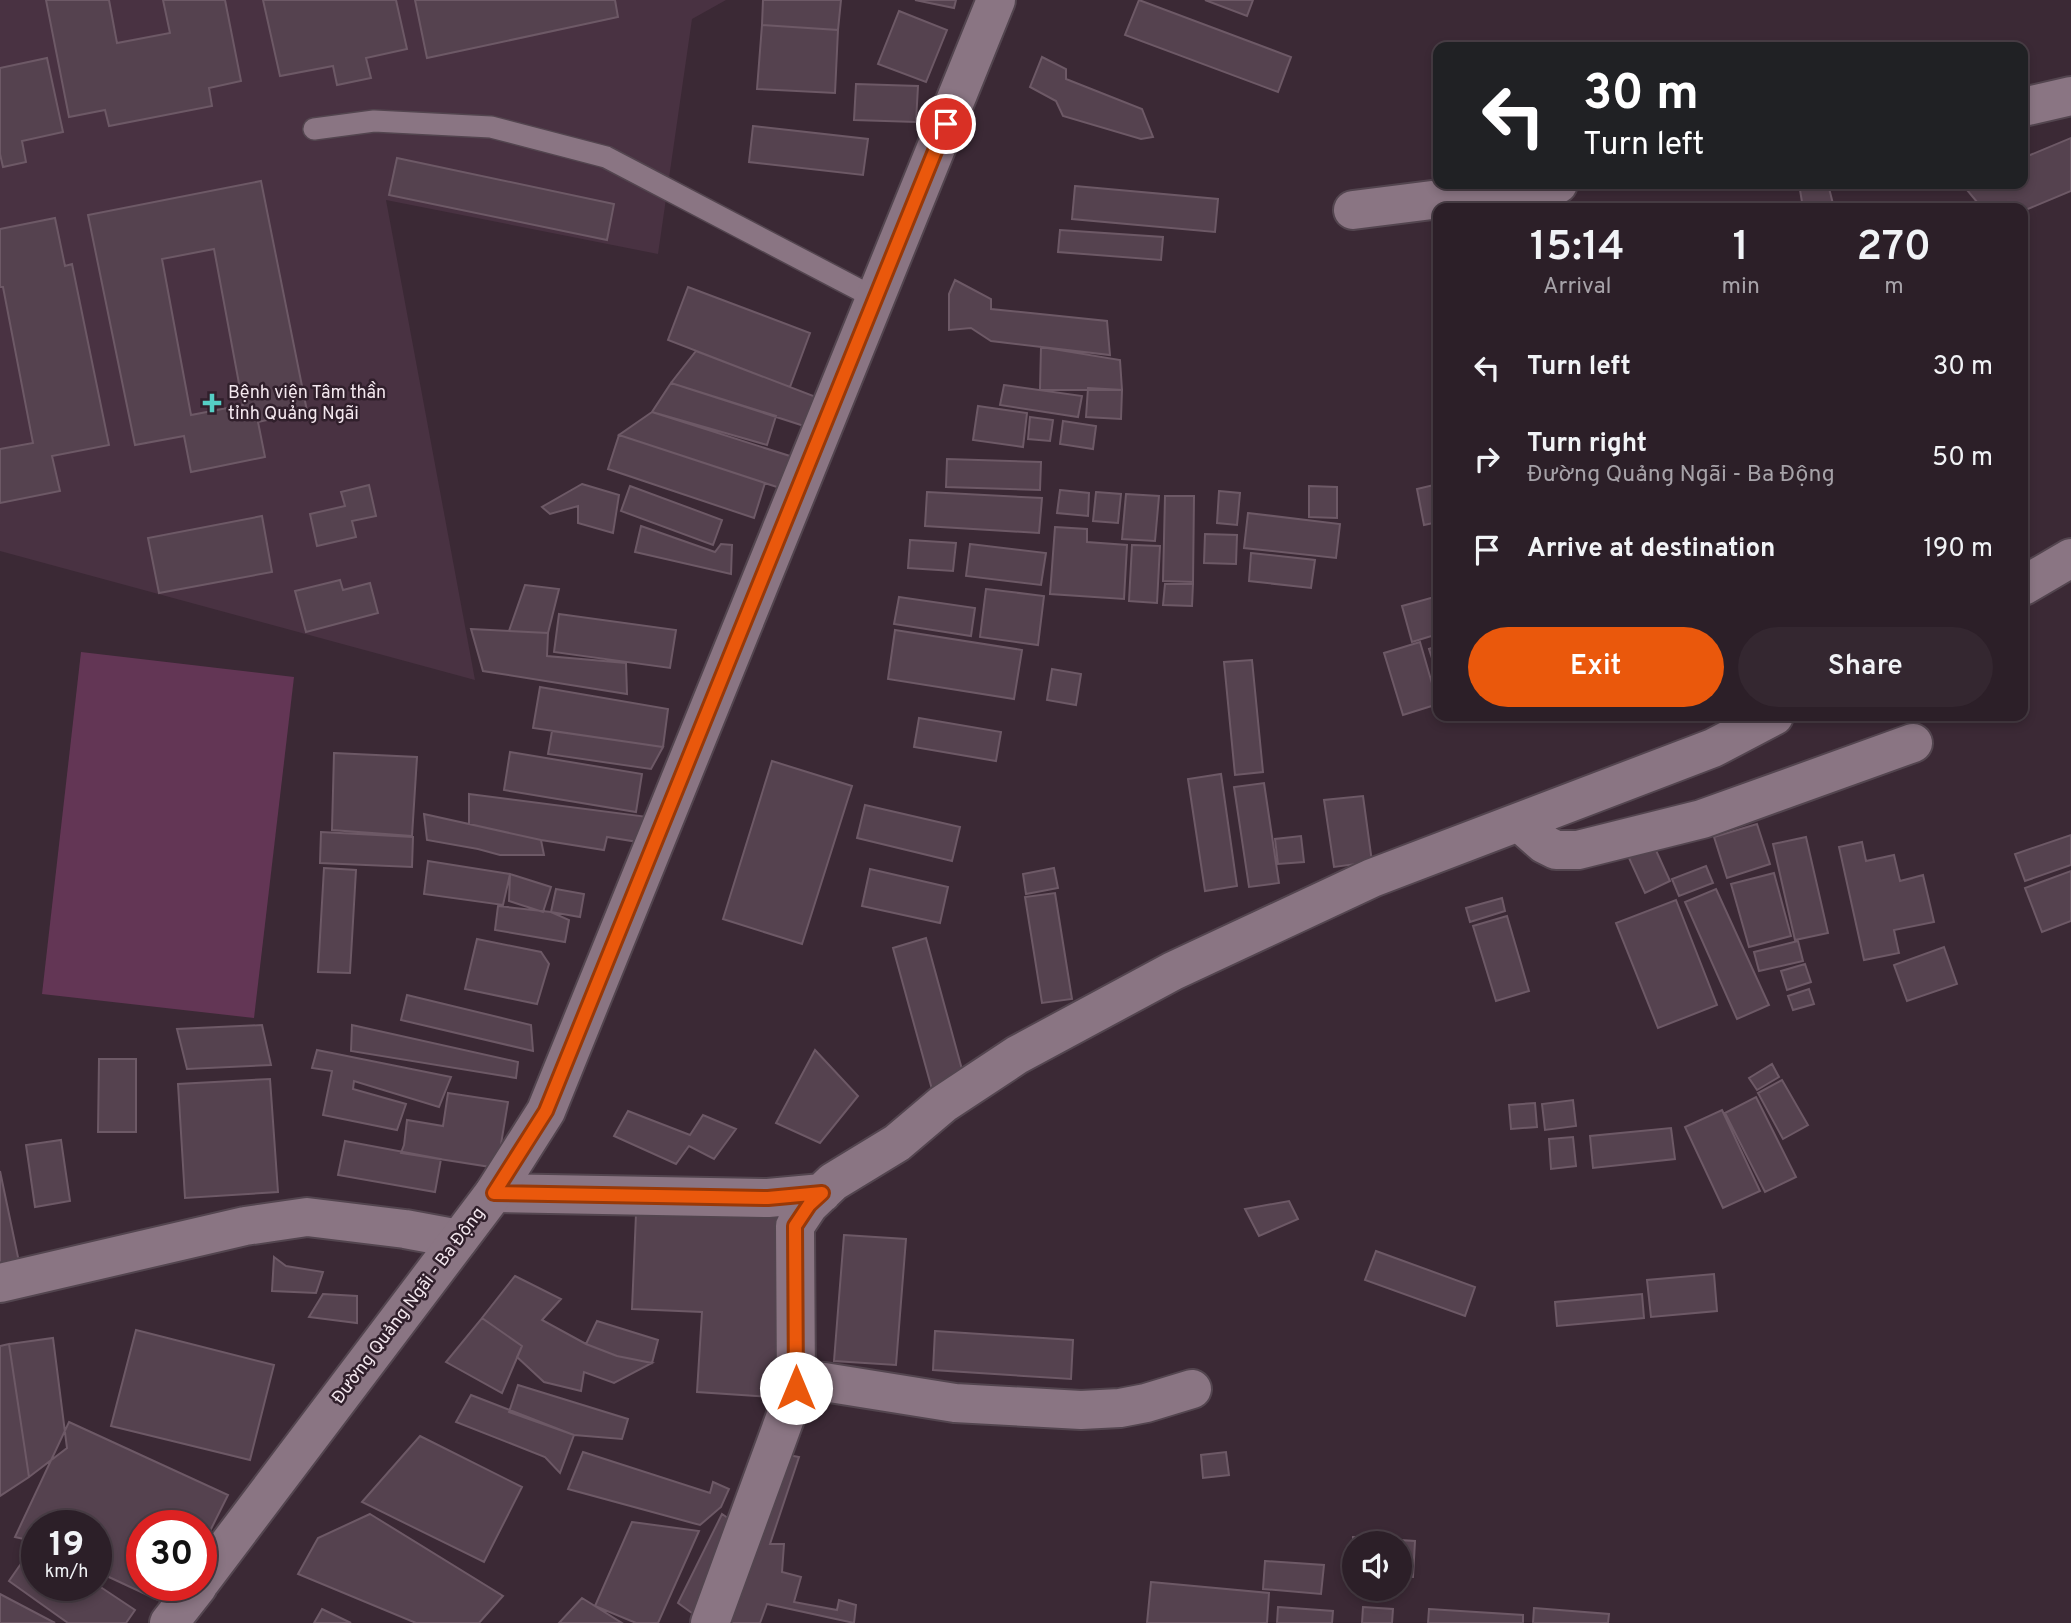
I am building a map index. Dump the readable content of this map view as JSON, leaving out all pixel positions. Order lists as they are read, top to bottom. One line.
{"streets":{"street":["Đường Quảng Ngãi - Ba Động"]},"places":{"health":["Bệnh viện Tâm thần tỉnh Quảng Ngãi"]},"page":{"turn":["30 m","Turn left"],"eta":["15:14","Arrival","1","min","270","m"],"list":[{"name":"Turn left","value":"30 m"},{"name":"Turn right","note":"Đường Quảng Ngãi - Ba Động","value":"50 m"},{"name":"Arrive at destination","value":"190 m"}],"buttons":["Exit","Share"],"speed":"19 km/h","limit":"30"}}
